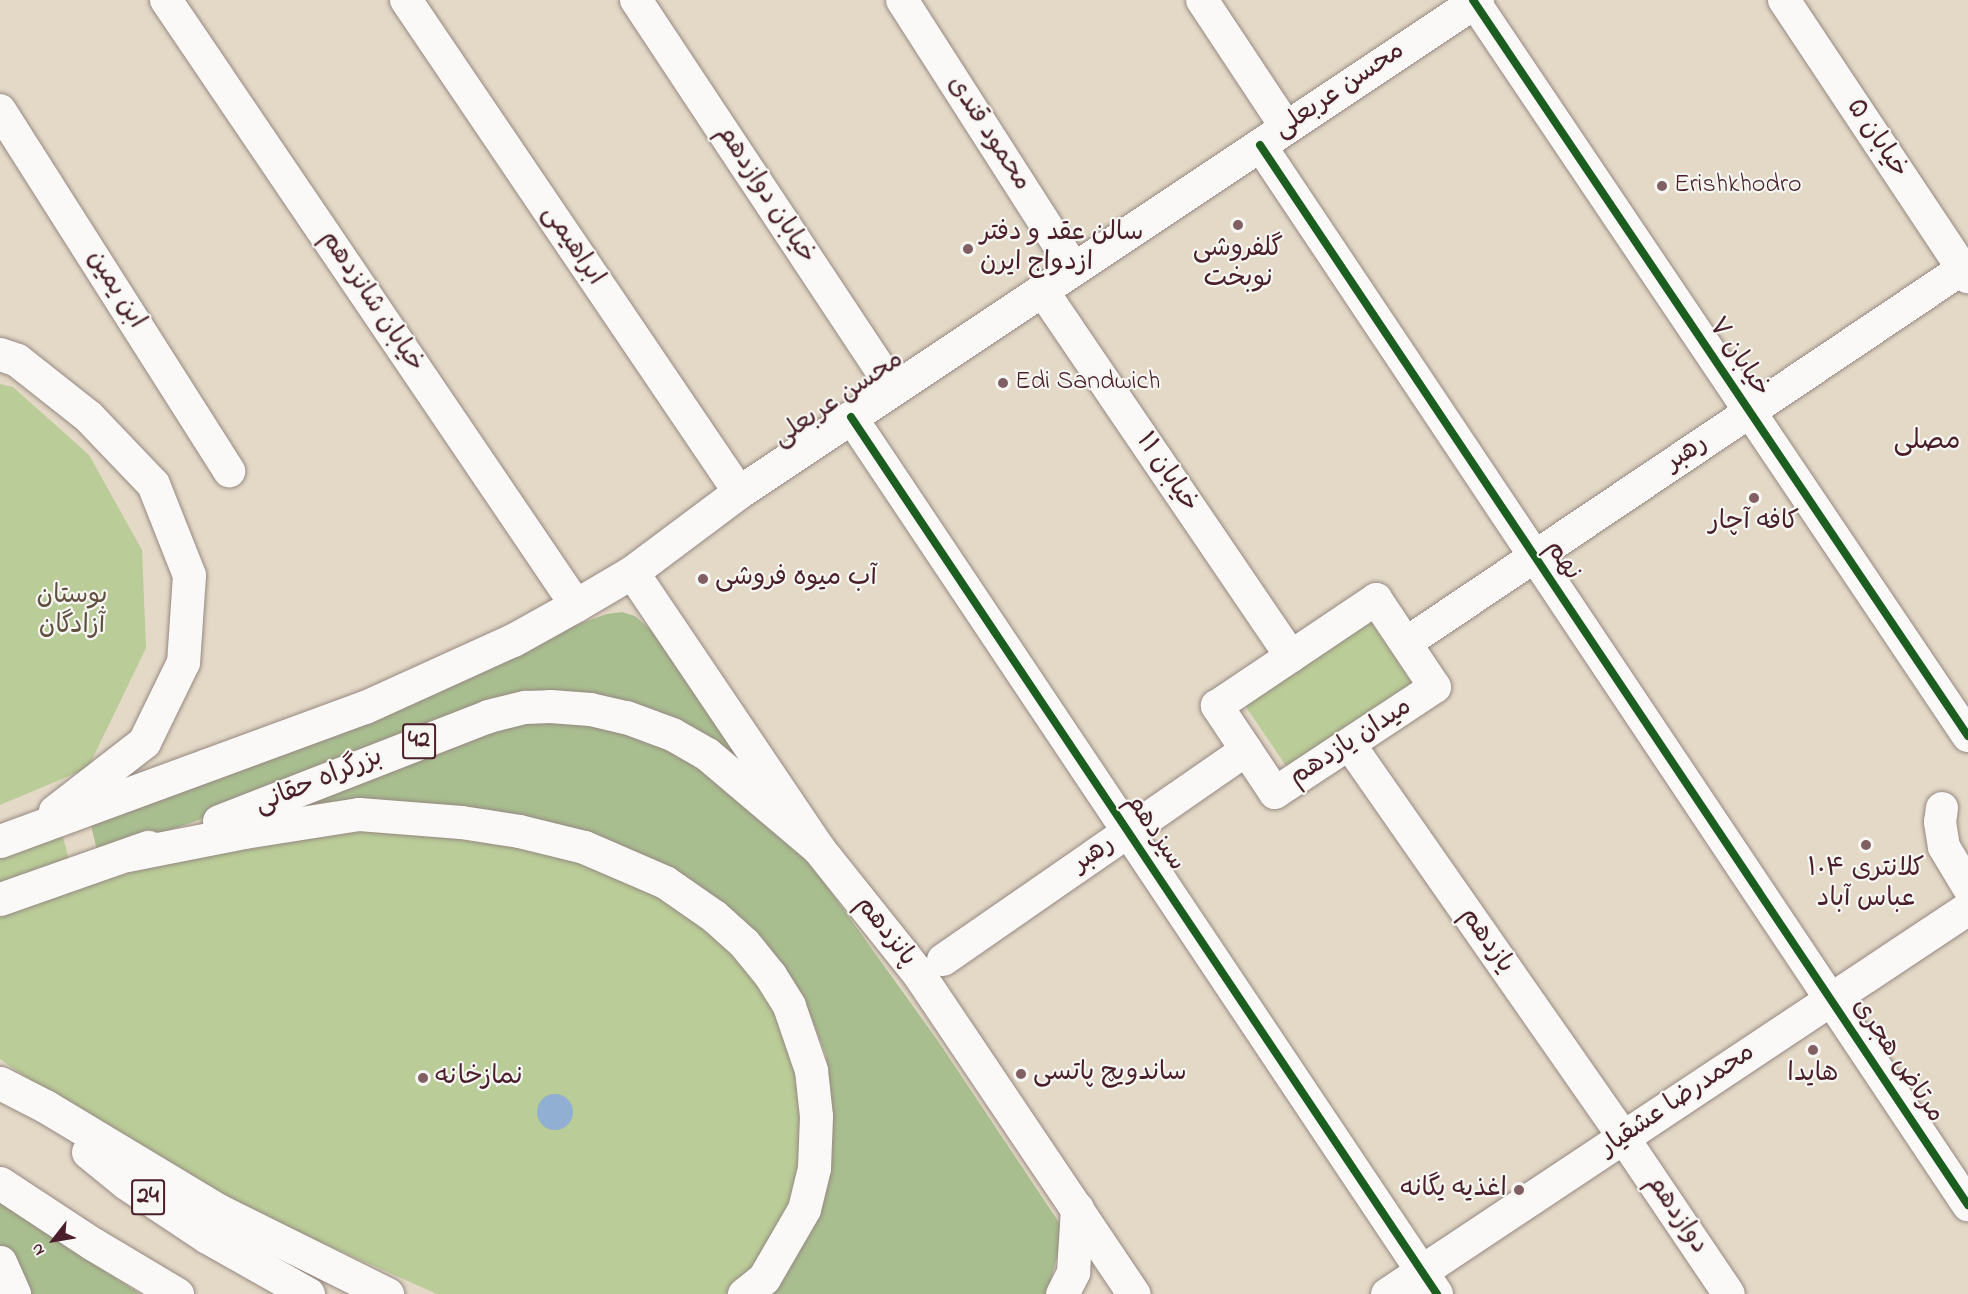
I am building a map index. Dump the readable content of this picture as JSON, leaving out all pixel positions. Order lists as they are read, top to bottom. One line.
{"streets":{"main road":["محسن عربعلی","42","بزرگراه حقانی","پانزدهم","محمدرضا عشقیار","24"],"street":["محمود قندی","خیابان ۵","خیابان دوازدهم","ابراهیمی","ابن یمین","خیابان شانزدهم","خیابان ۷","رهبر","خیابان ۱۱","نهم","میدان یازدهم","سیزدهم","یازدهم","مرتاض هجری","دوازدهم"]},"crossings":[["محسن عربعلی","محمود قندی"],["محسن عربعلی","خیابان دوازدهم"],["محسن عربعلی","ابراهیمی"],["محسن عربعلی","خیابان شانزدهم"],["محسن عربعلی","خیابان ۷"],["محسن عربعلی","خیابان ۱۱"],["محسن عربعلی","نهم"],["محسن عربعلی","بزرگراه حقانی"],["محسن عربعلی","سیزدهم"],["محسن عربعلی","پانزدهم"],["خیابان ۵","رهبر"],["خیابان شانزدهم","بزرگراه حقانی"],["خیابان ۷","رهبر"],["رهبر","نهم"],["رهبر","میدان یازدهم"],["رهبر","سیزدهم"],["خیابان ۱۱","میدان یازدهم"],["نهم","مرتاض هجری"],["نهم","محمدرضا عشقیار"],["میدان یازدهم","یازدهم"],["بزرگراه حقانی","پانزدهم"],["سیزدهم","محمدرضا عشقیار"],["یازدهم","محمدرضا عشقیار"],["یازدهم","دوازدهم"],["مرتاض هجری","محمدرضا عشقیار"],["محمدرضا عشقیار","دوازدهم"]],"districts":["مصلی"],"parks":["بوستان آزادگان"],"places":["Erishkhodro","گلفروشی نوبخت","سالن عقد و دفتر ازدواج ایرن","Edi Sandwich","کافه آچار","آب میوه فروشی","کلانتری ۱۰۴ عباس آباد","هایدا","ساندویچ پاتسی","نمازخانه","اغذیه یگانه"],"north":"bottom left"}
